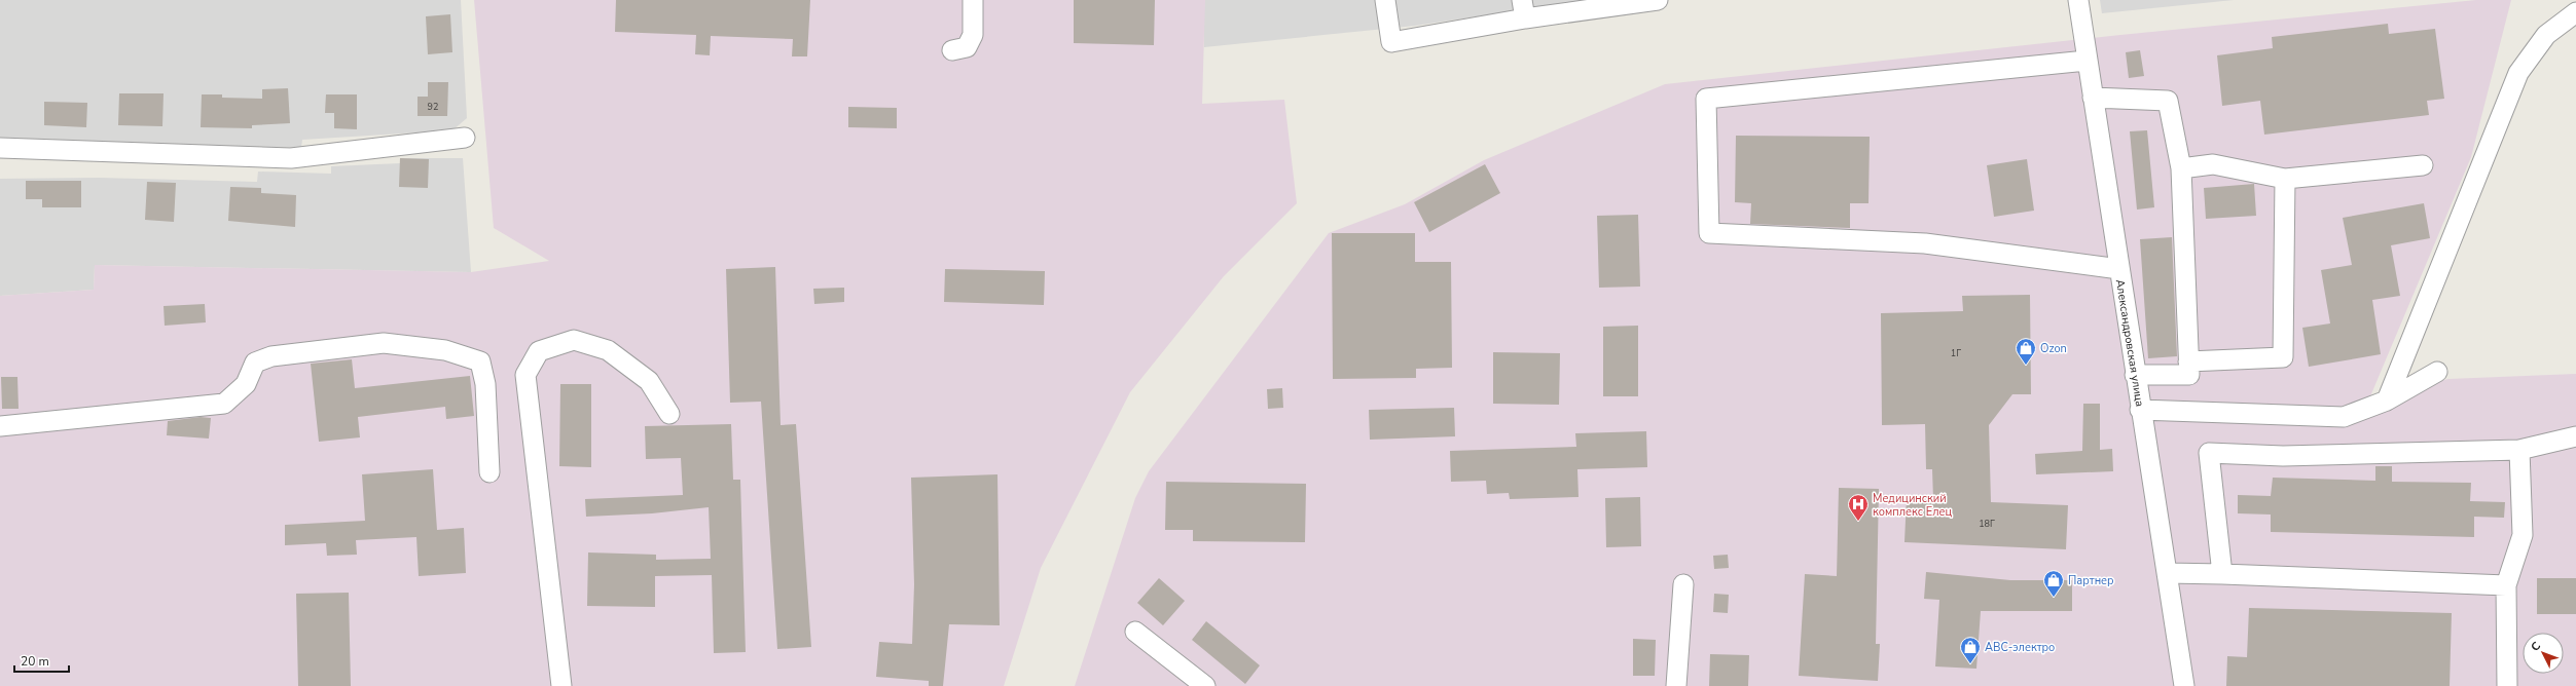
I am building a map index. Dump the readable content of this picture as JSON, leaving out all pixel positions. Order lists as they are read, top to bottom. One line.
{"streets":{"street":["Александровская улица"]},"places":{"shop":["Ozon","Партнер","АВС-электро"],"hospital":["Медицинский комплекс Елец"]},"house_numbers":["92","1Г","18Г"],"scale_bar":"20 m","north":"top left"}
